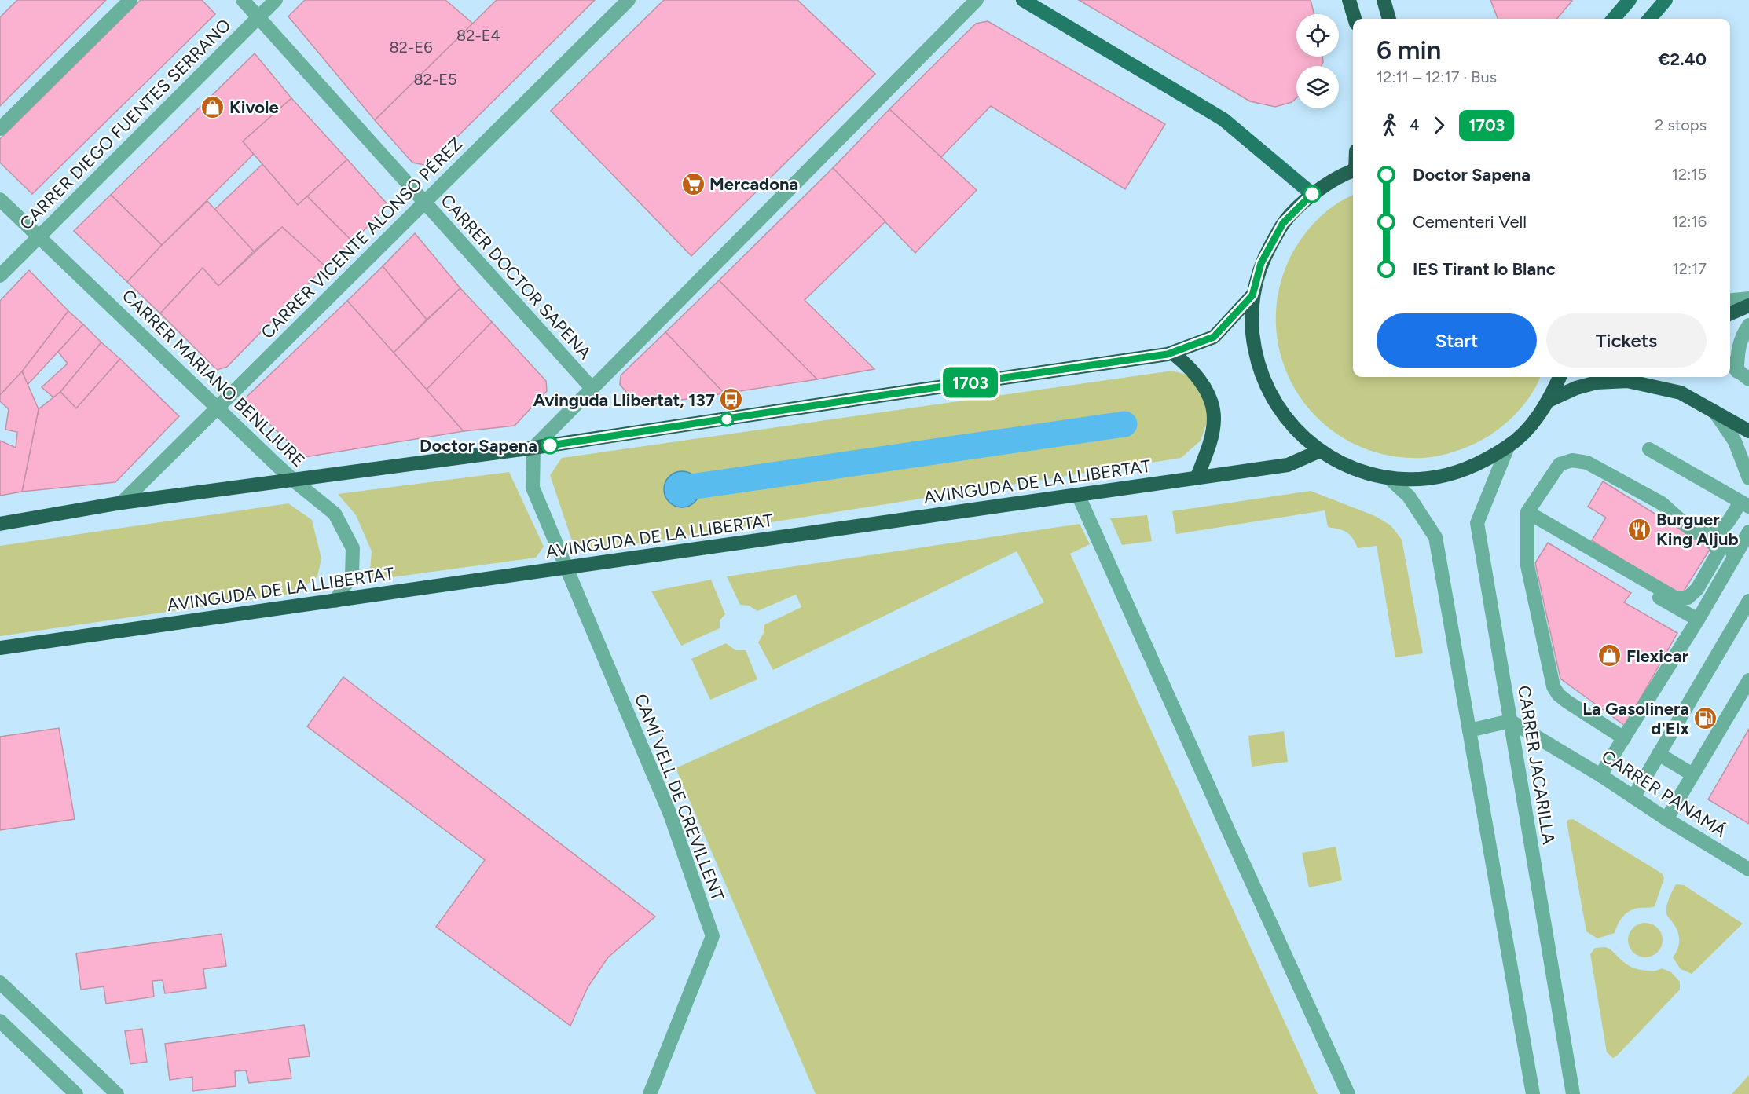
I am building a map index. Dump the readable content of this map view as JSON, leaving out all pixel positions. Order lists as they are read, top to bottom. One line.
{"streets":{"highway":["AVINGUDA DE LA LLIBERTAT"],"street":["CARRER DIEGO FUENTES SERRANO","CARRER VICENTE ALONSO PÉREZ","CARRER DOCTOR SAPENA","CARRER MARIANO BENLLIURE","CARRER JACARILLA","CARRER PANAMÁ","CAMÍ VELL DE CREVILLENT"]},"crossings":[["CARRER DIEGO FUENTES SERRANO","CARRER DOCTOR SAPENA"],["CARRER DIEGO FUENTES SERRANO","CARRER MARIANO BENLLIURE"],["CARRER VICENTE ALONSO PÉREZ","CARRER DOCTOR SAPENA"],["CARRER VICENTE ALONSO PÉREZ","CARRER MARIANO BENLLIURE"],["CARRER MARIANO BENLLIURE","AVINGUDA DE LA LLIBERTAT"],["AVINGUDA DE LA LLIBERTAT","CAMÍ VELL DE CREVILLENT"],["CARRER JACARILLA","CARRER PANAMÁ"]],"places":{"shop":["Kivole","Flexicar"],"supermarket":["Mercadona"],"bus stop":["Avinguda Llibertat, 137"],"other":["Doctor Sapena"],"restaurant":["Burguer King Aljub"],"fuel station":["La Gasolinera d'Elx"]},"lines":["bus line 1703"],"house_numbers":["82-E4","82-E6","82-E5"],"page":{"on_map":"1703","heading":["6 min","12:11 – 12:17 · Bus","€2.40"],"legs":["4","1703","2 stops"],"list":[{"name":"Doctor Sapena","value":"12:15"},{"name":"Cementeri Vell","value":"12:16"},{"name":"IES Tirant lo Blanc","value":"12:17"}],"buttons":["Start","Tickets"]}}
